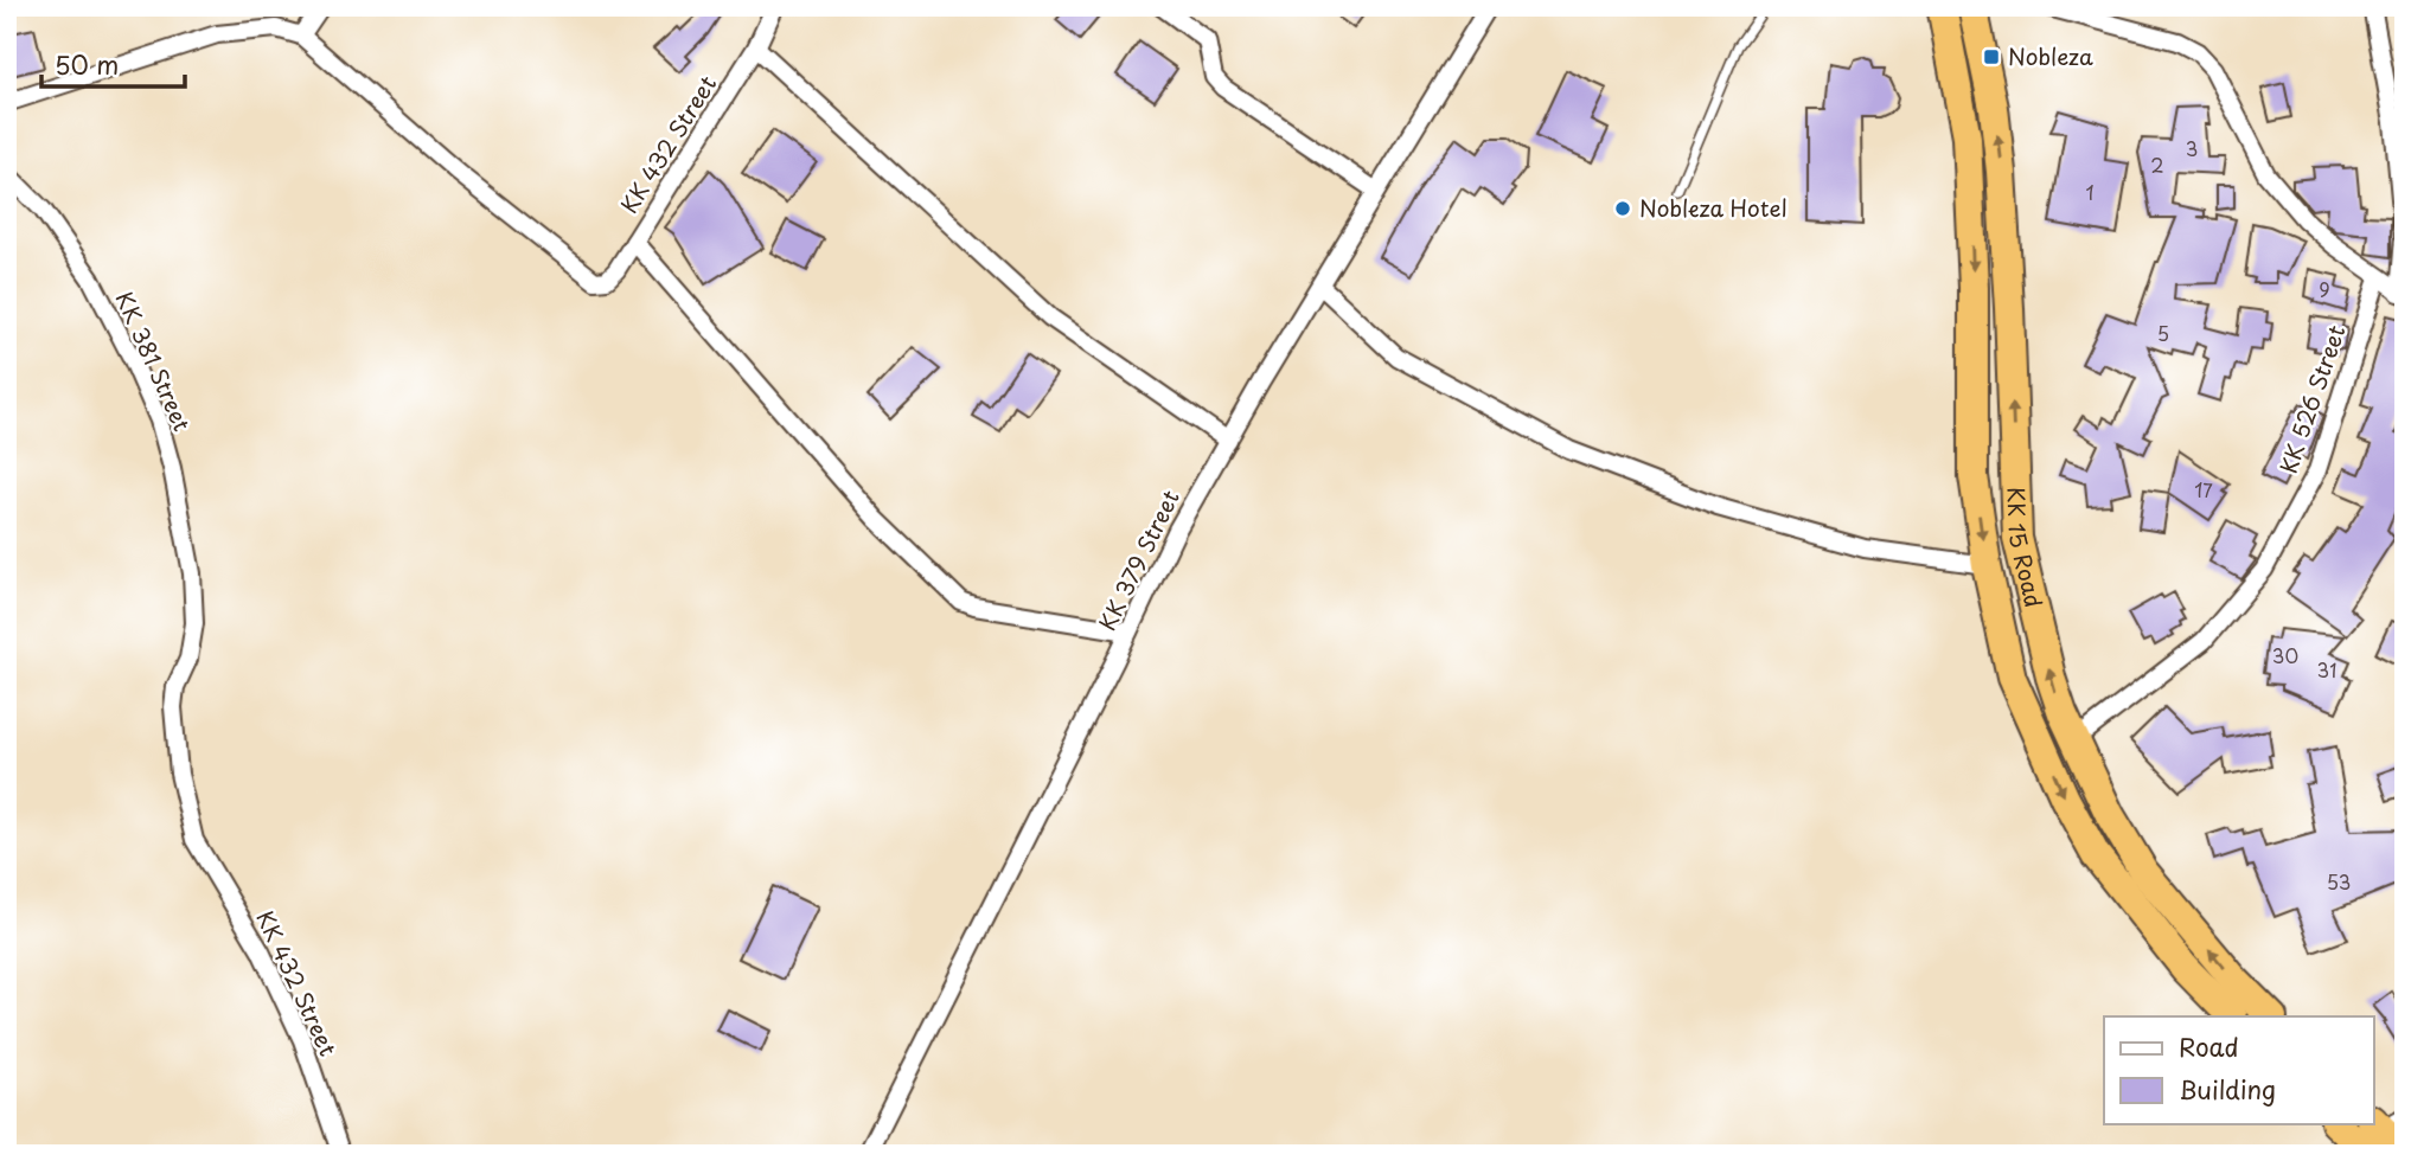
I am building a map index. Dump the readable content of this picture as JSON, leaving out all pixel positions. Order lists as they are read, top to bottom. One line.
{"streets":{"highway":["KK 15 Road"],"street":["KK 432 Street","KK 381 Street","KK 526 Street","KK 379 Street"]},"crossings":[["KK 432 Street","KK 381 Street"],["KK 526 Street","KK 15 Road"]],"places":{"transit":["Nobleza"],"other":["Nobleza Hotel"]},"house_numbers":["3","2","1","9","5","17","30","31","53"],"legend":["Road","Building"],"scale_bar":"50 m"}
